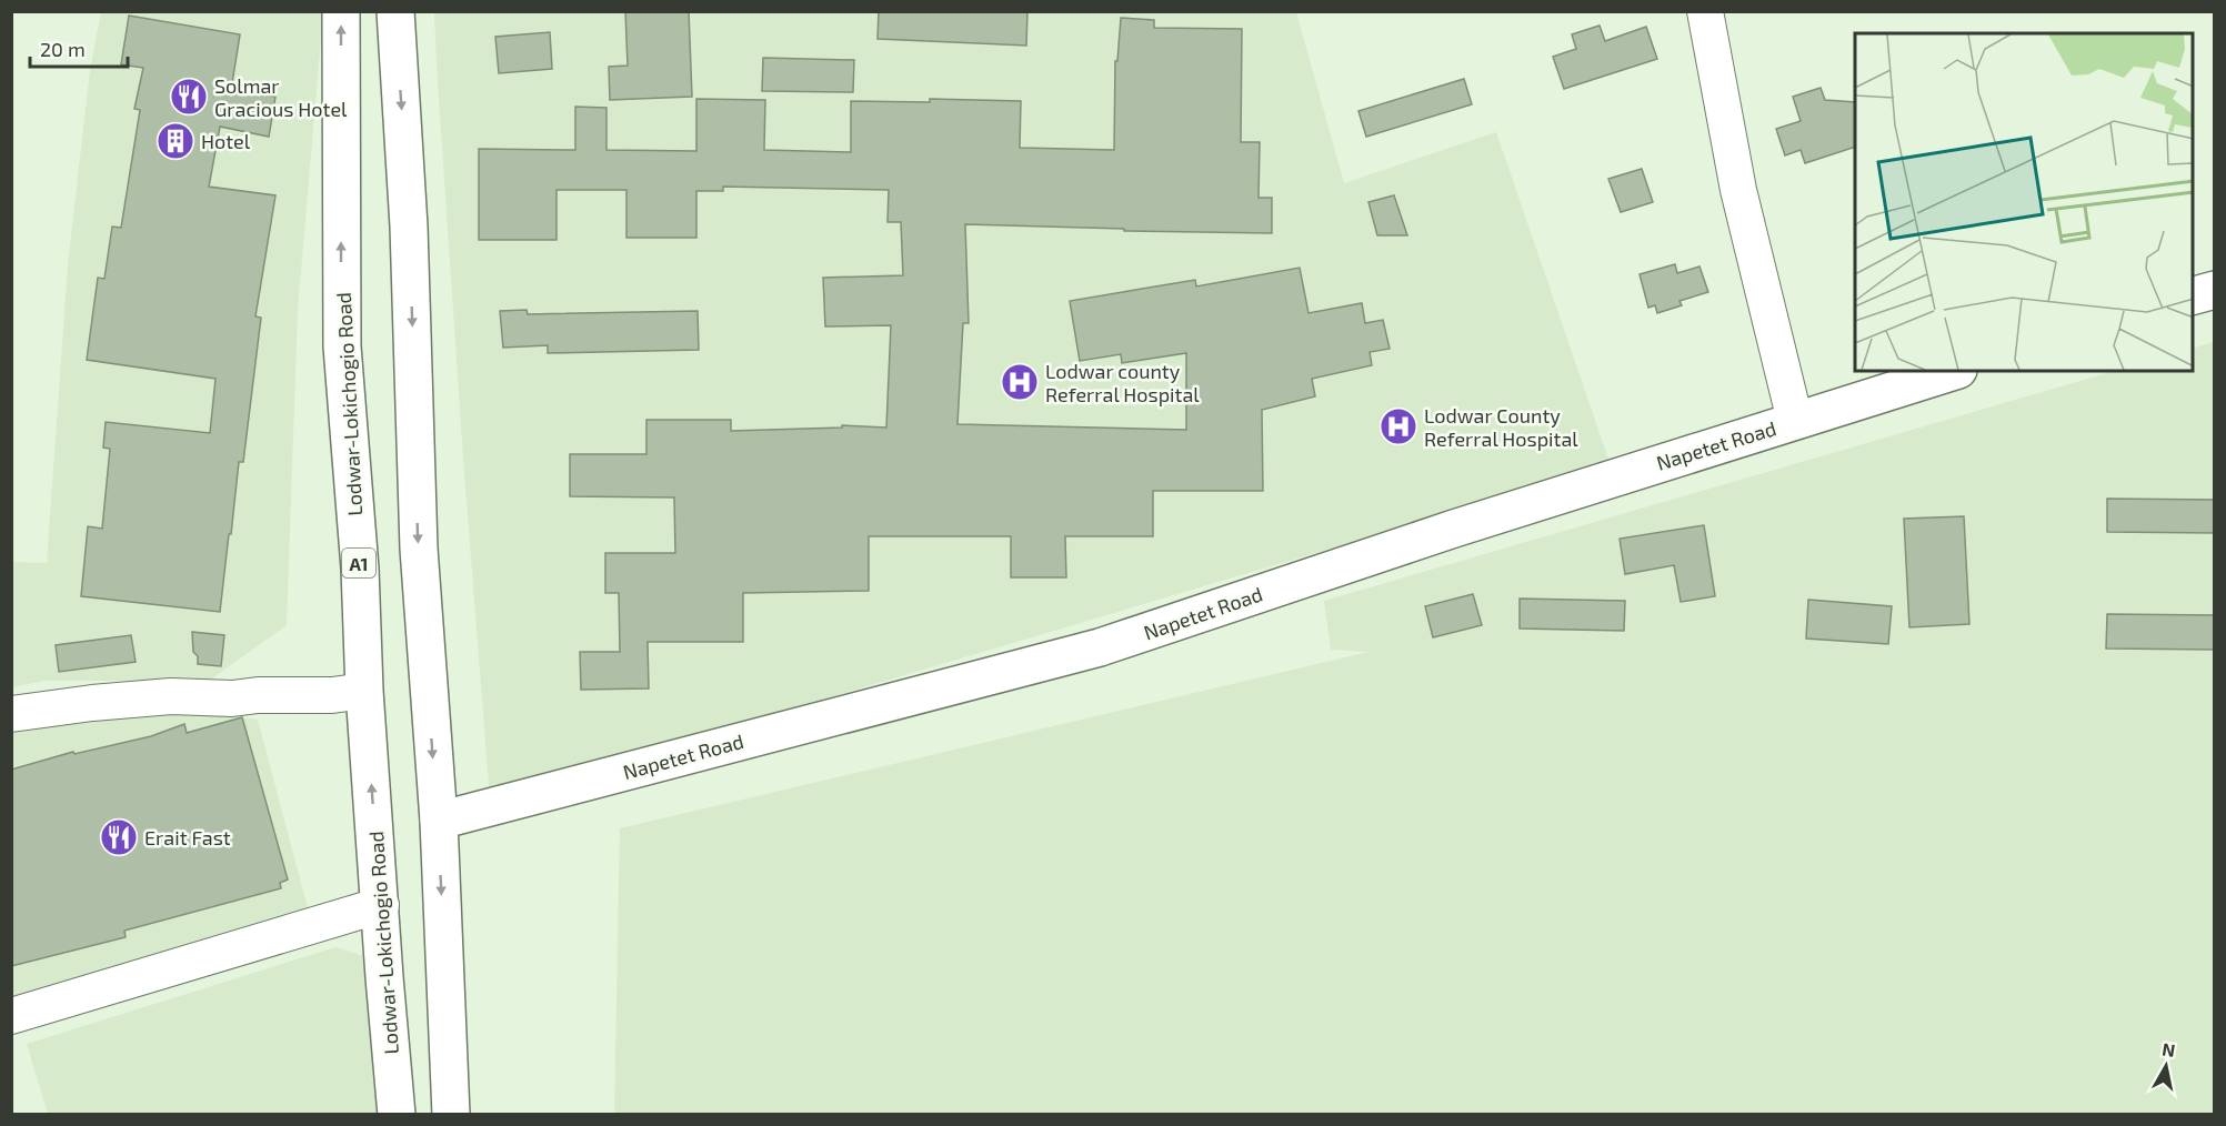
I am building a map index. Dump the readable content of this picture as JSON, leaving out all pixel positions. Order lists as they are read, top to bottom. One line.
{"streets":{"main road":["Lodwar-Lokichogio Road","Napetet Road","A1"]},"places":{"restaurant":["Solmar Gracious Hotel","Erait Fast"],"building":["Hotel"],"hospital":["Lodwar county Referral Hospital","Lodwar County Referral Hospital"]},"scale_bar":"20 m","north":"top"}
